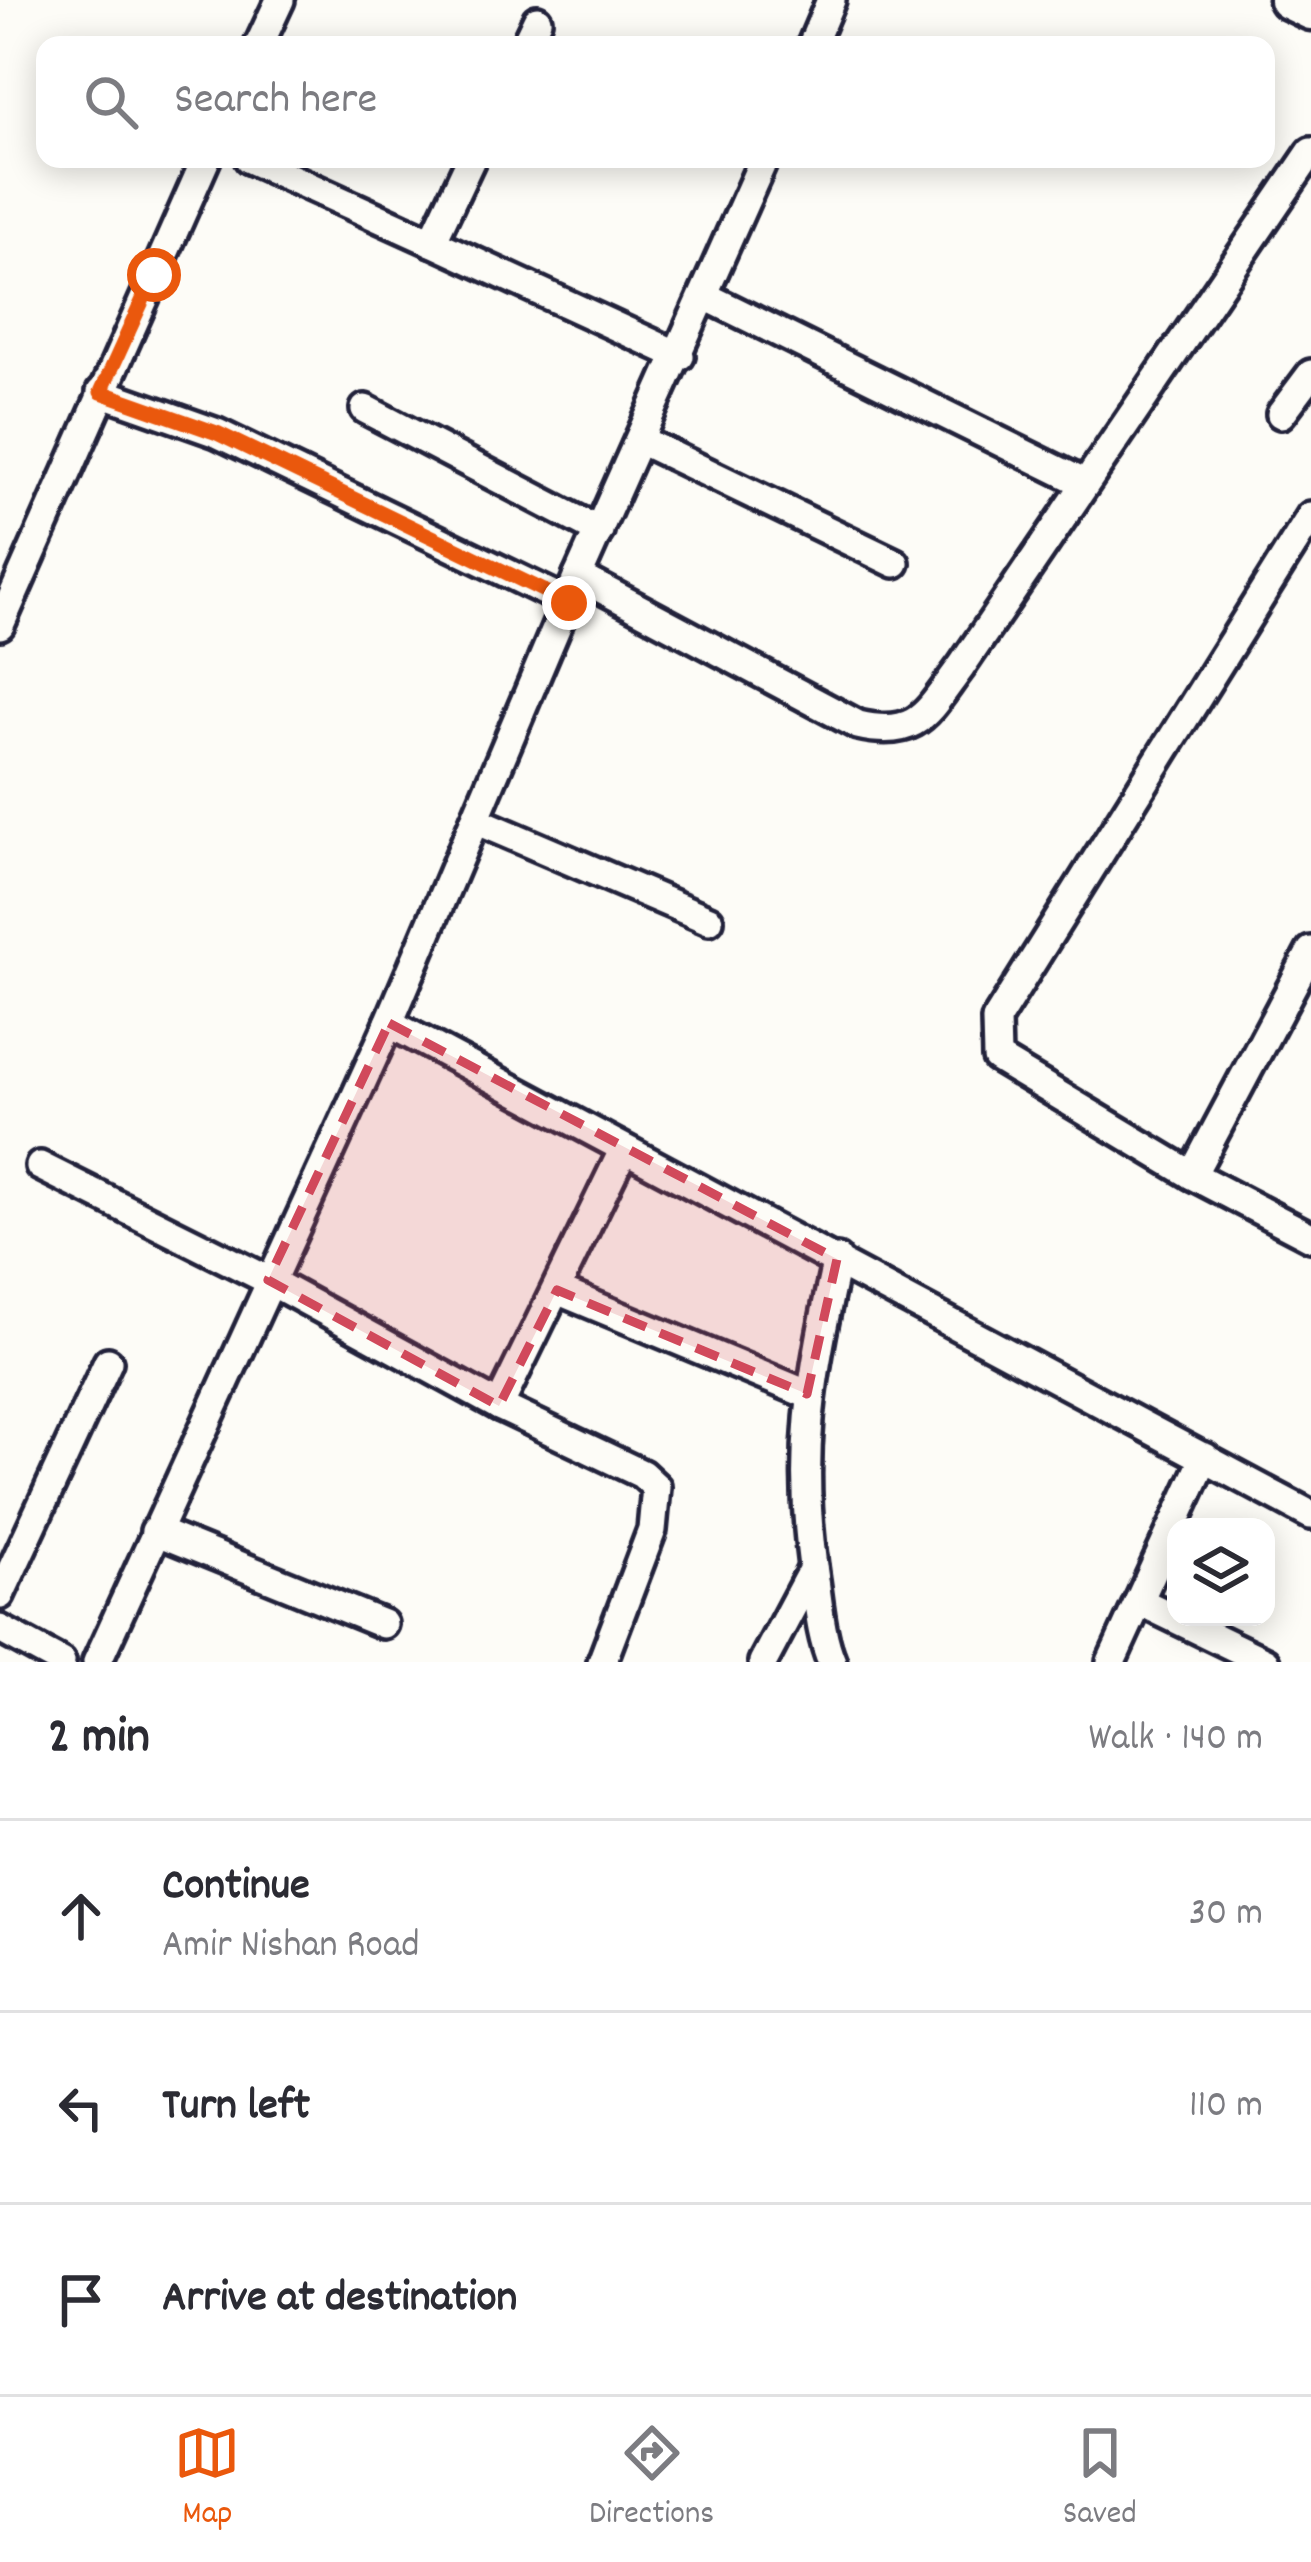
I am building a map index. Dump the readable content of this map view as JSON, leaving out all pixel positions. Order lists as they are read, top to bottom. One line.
{"page":{"search":"Search here","heading":["2 min","Walk · 140 m"],"list":[["Continue","Amir Nishan Road","30 m"],["Turn left","110 m"],"Arrive at destination"],"nav":["Map","Directions","Saved"]}}
